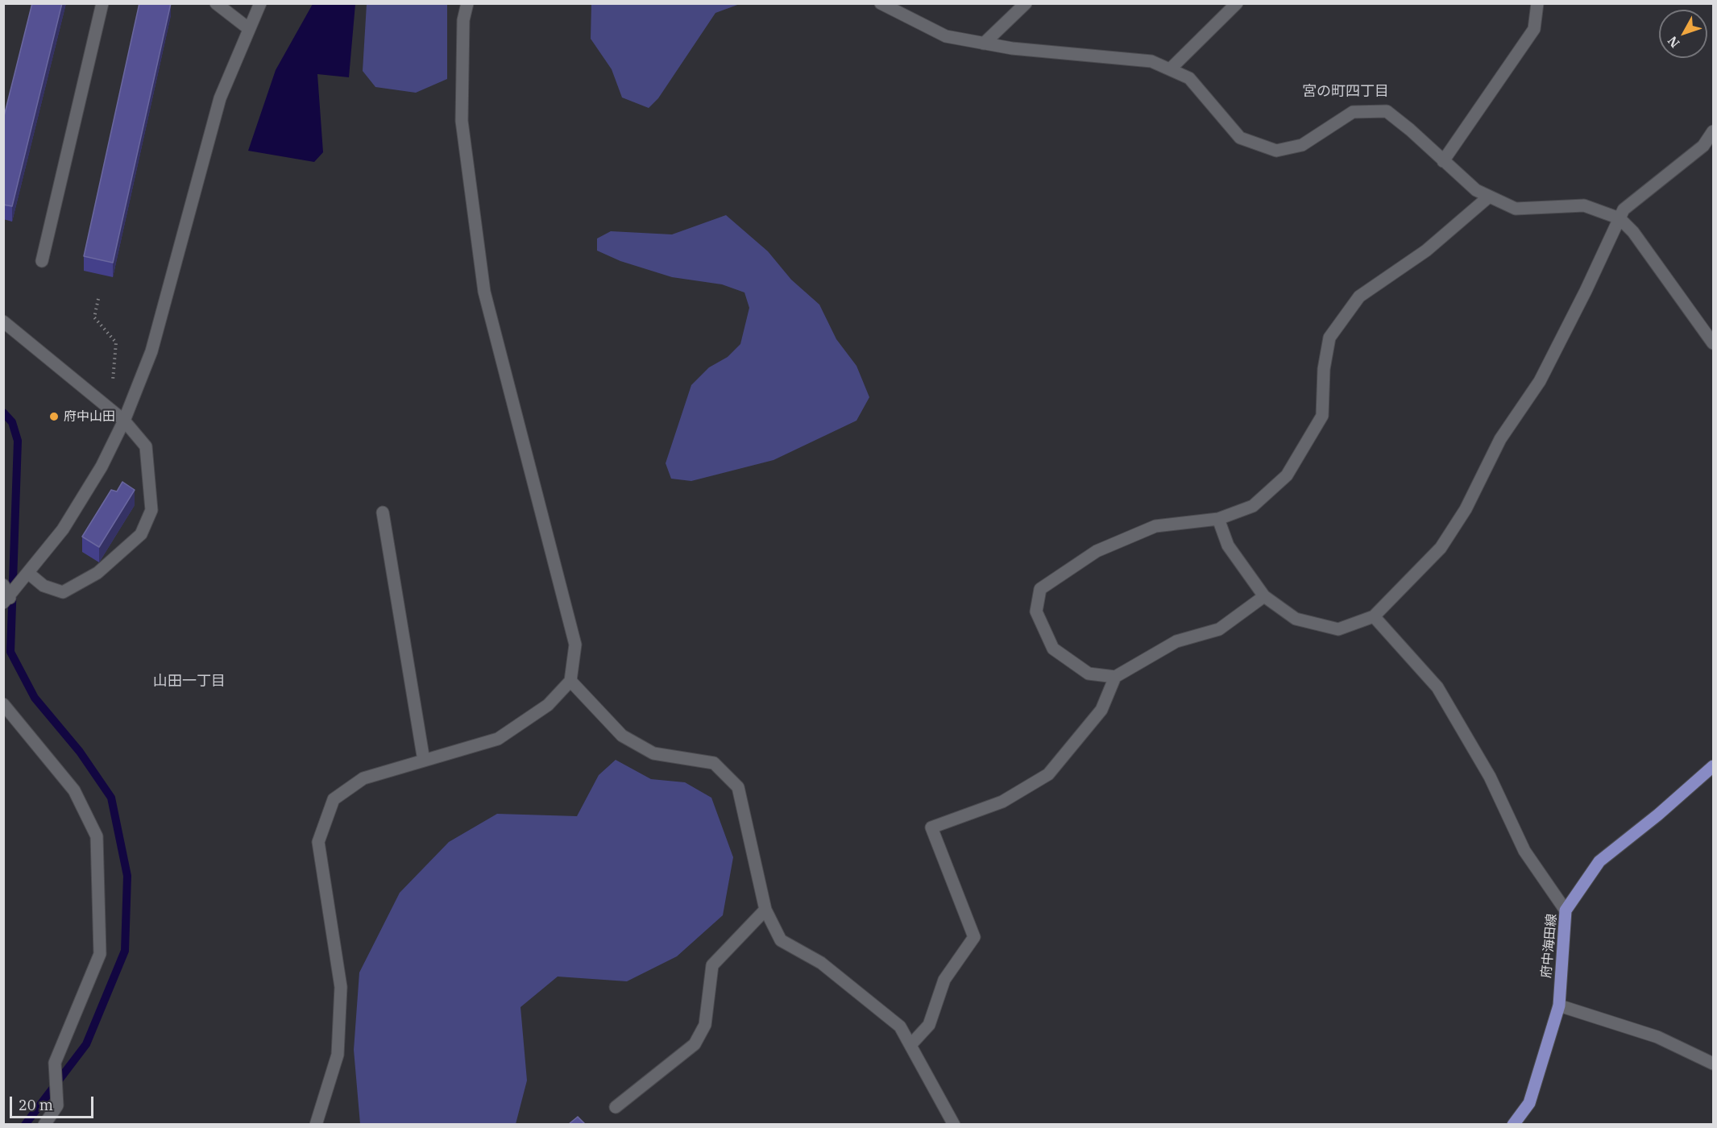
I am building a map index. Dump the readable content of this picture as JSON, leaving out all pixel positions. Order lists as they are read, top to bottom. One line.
{"streets":{"main road":["府中海田線"]},"districts":["宮の町四丁目","山田一丁目"],"places":["府中山田"],"scale_bar":"20 m","north":"bottom left"}
